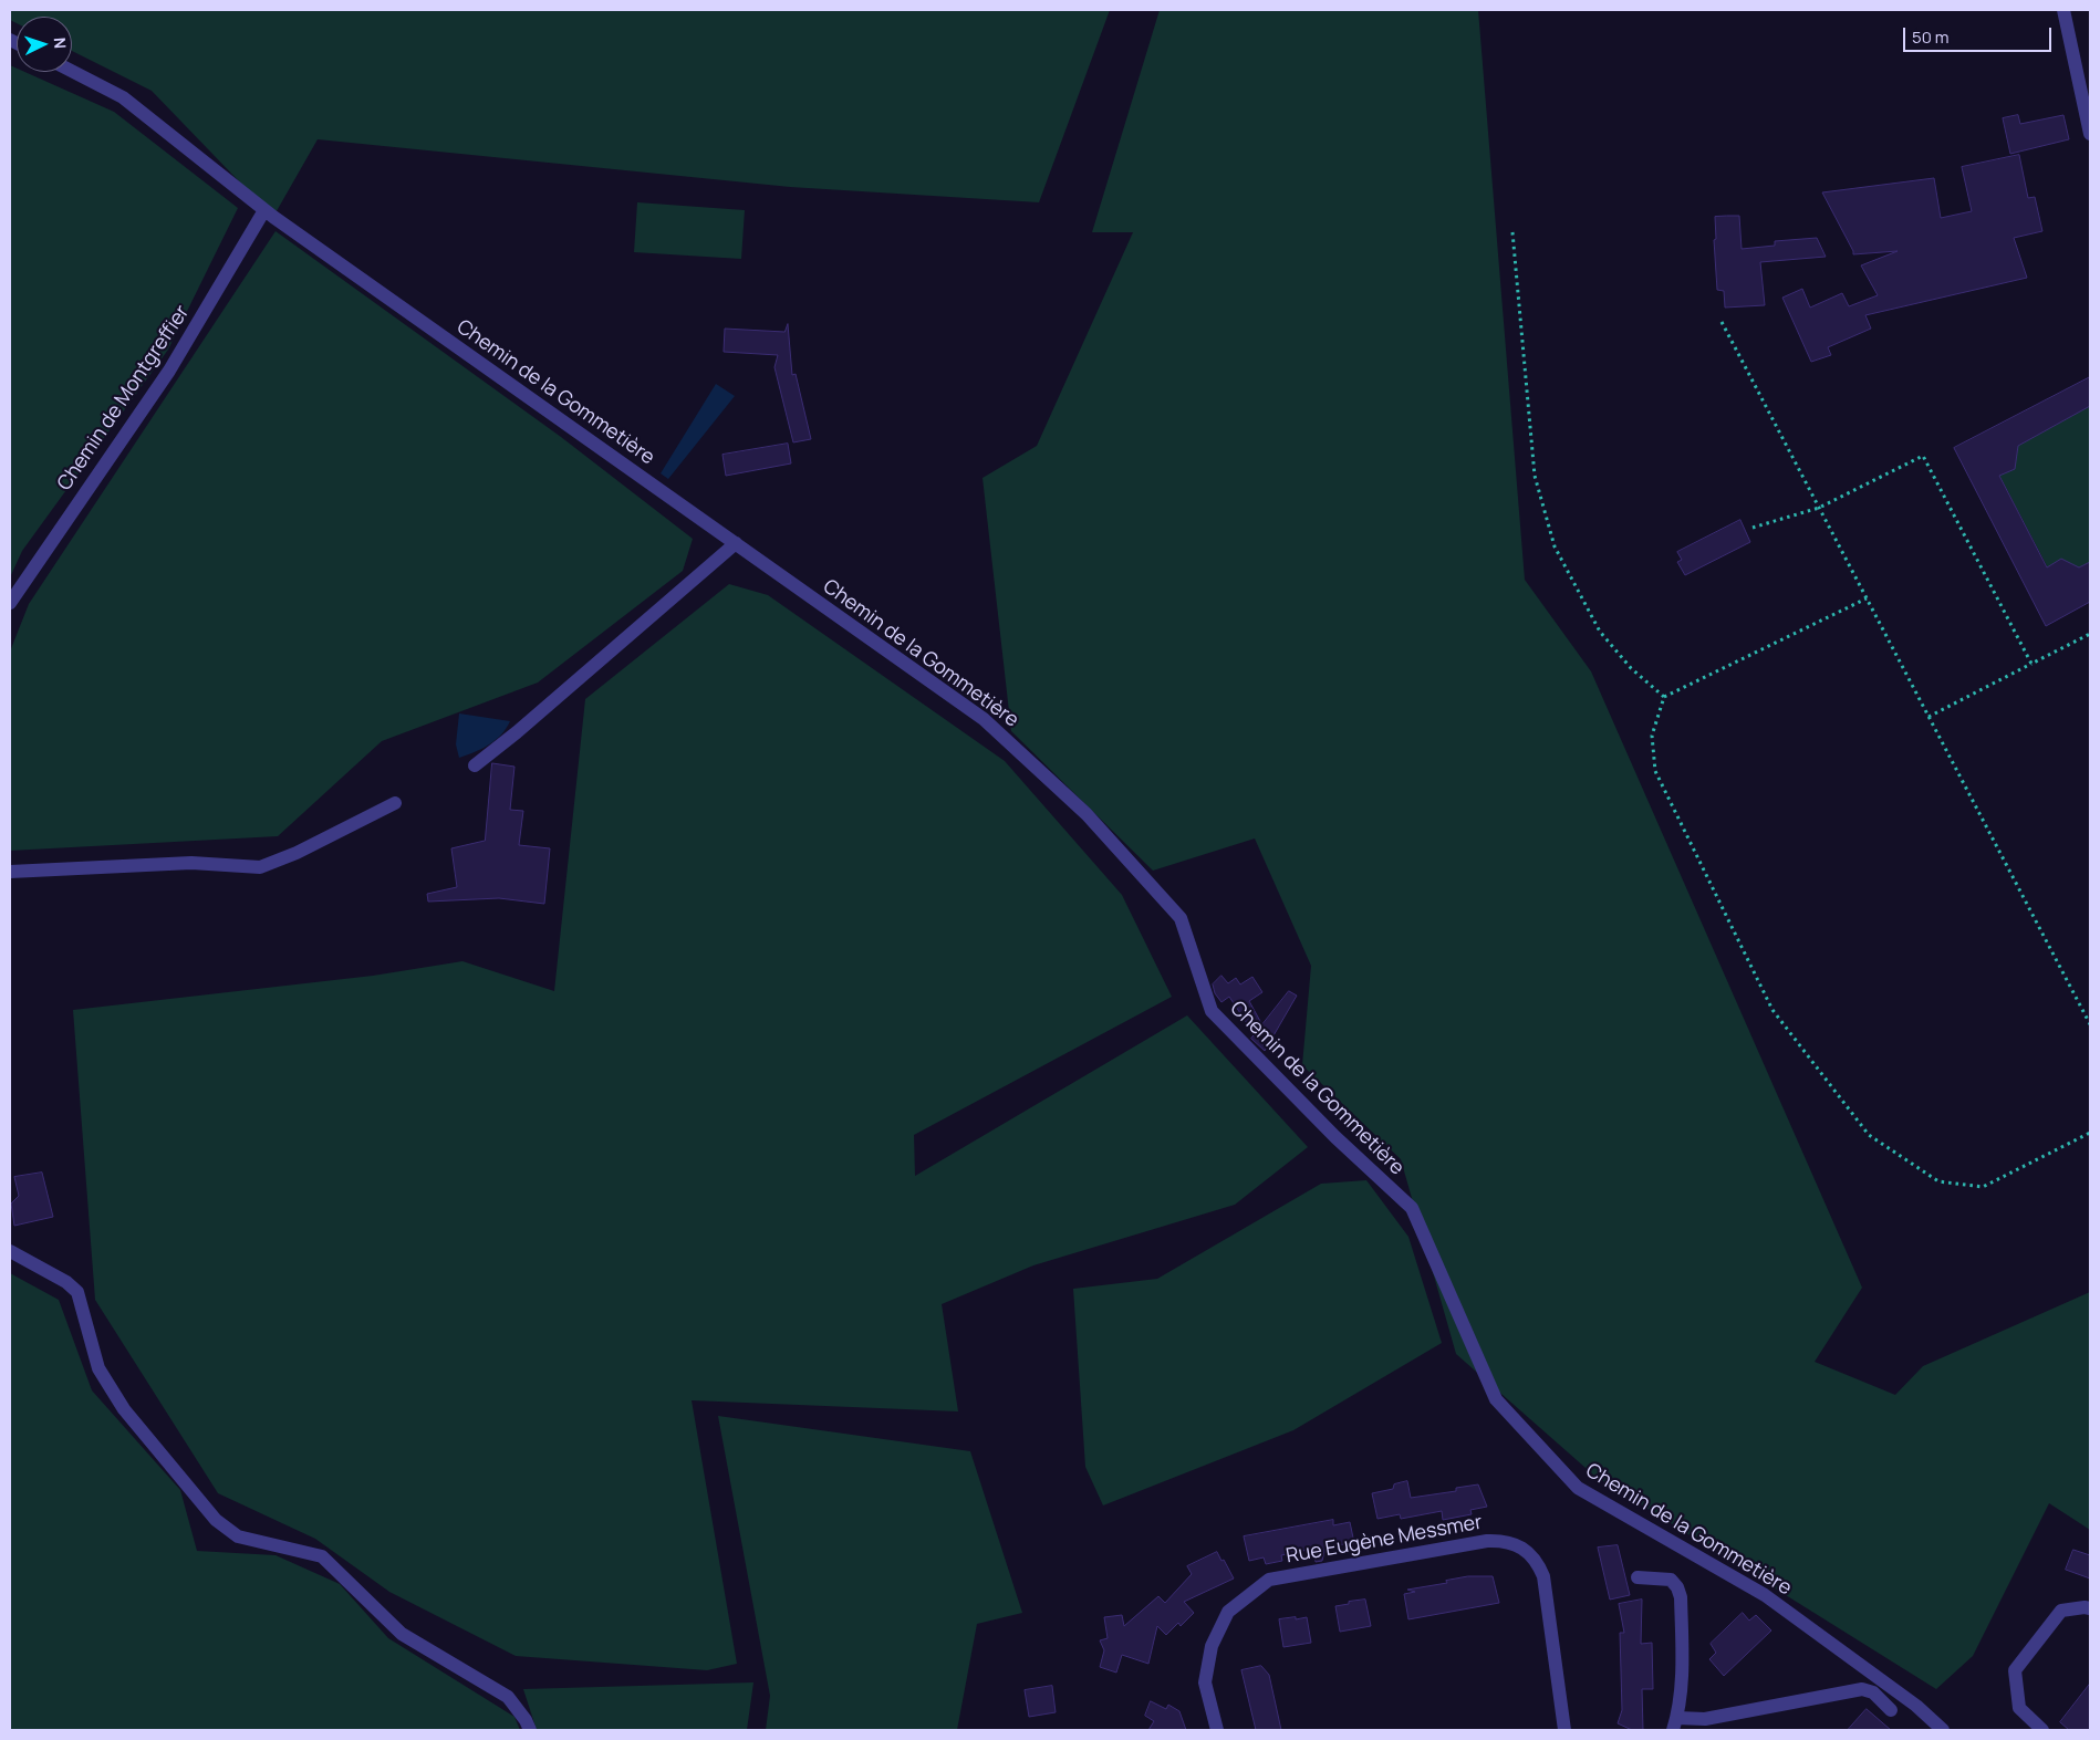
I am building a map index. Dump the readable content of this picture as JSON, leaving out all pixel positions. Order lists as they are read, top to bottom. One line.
{"streets":{"street":["Chemin de la Gommetière","Chemin de Montgreffier","Rue Eugène Messmer"]},"crossings":[["Chemin de la Gommetière","Chemin de Montgreffier"]],"scale_bar":"50 m","north":"right"}
